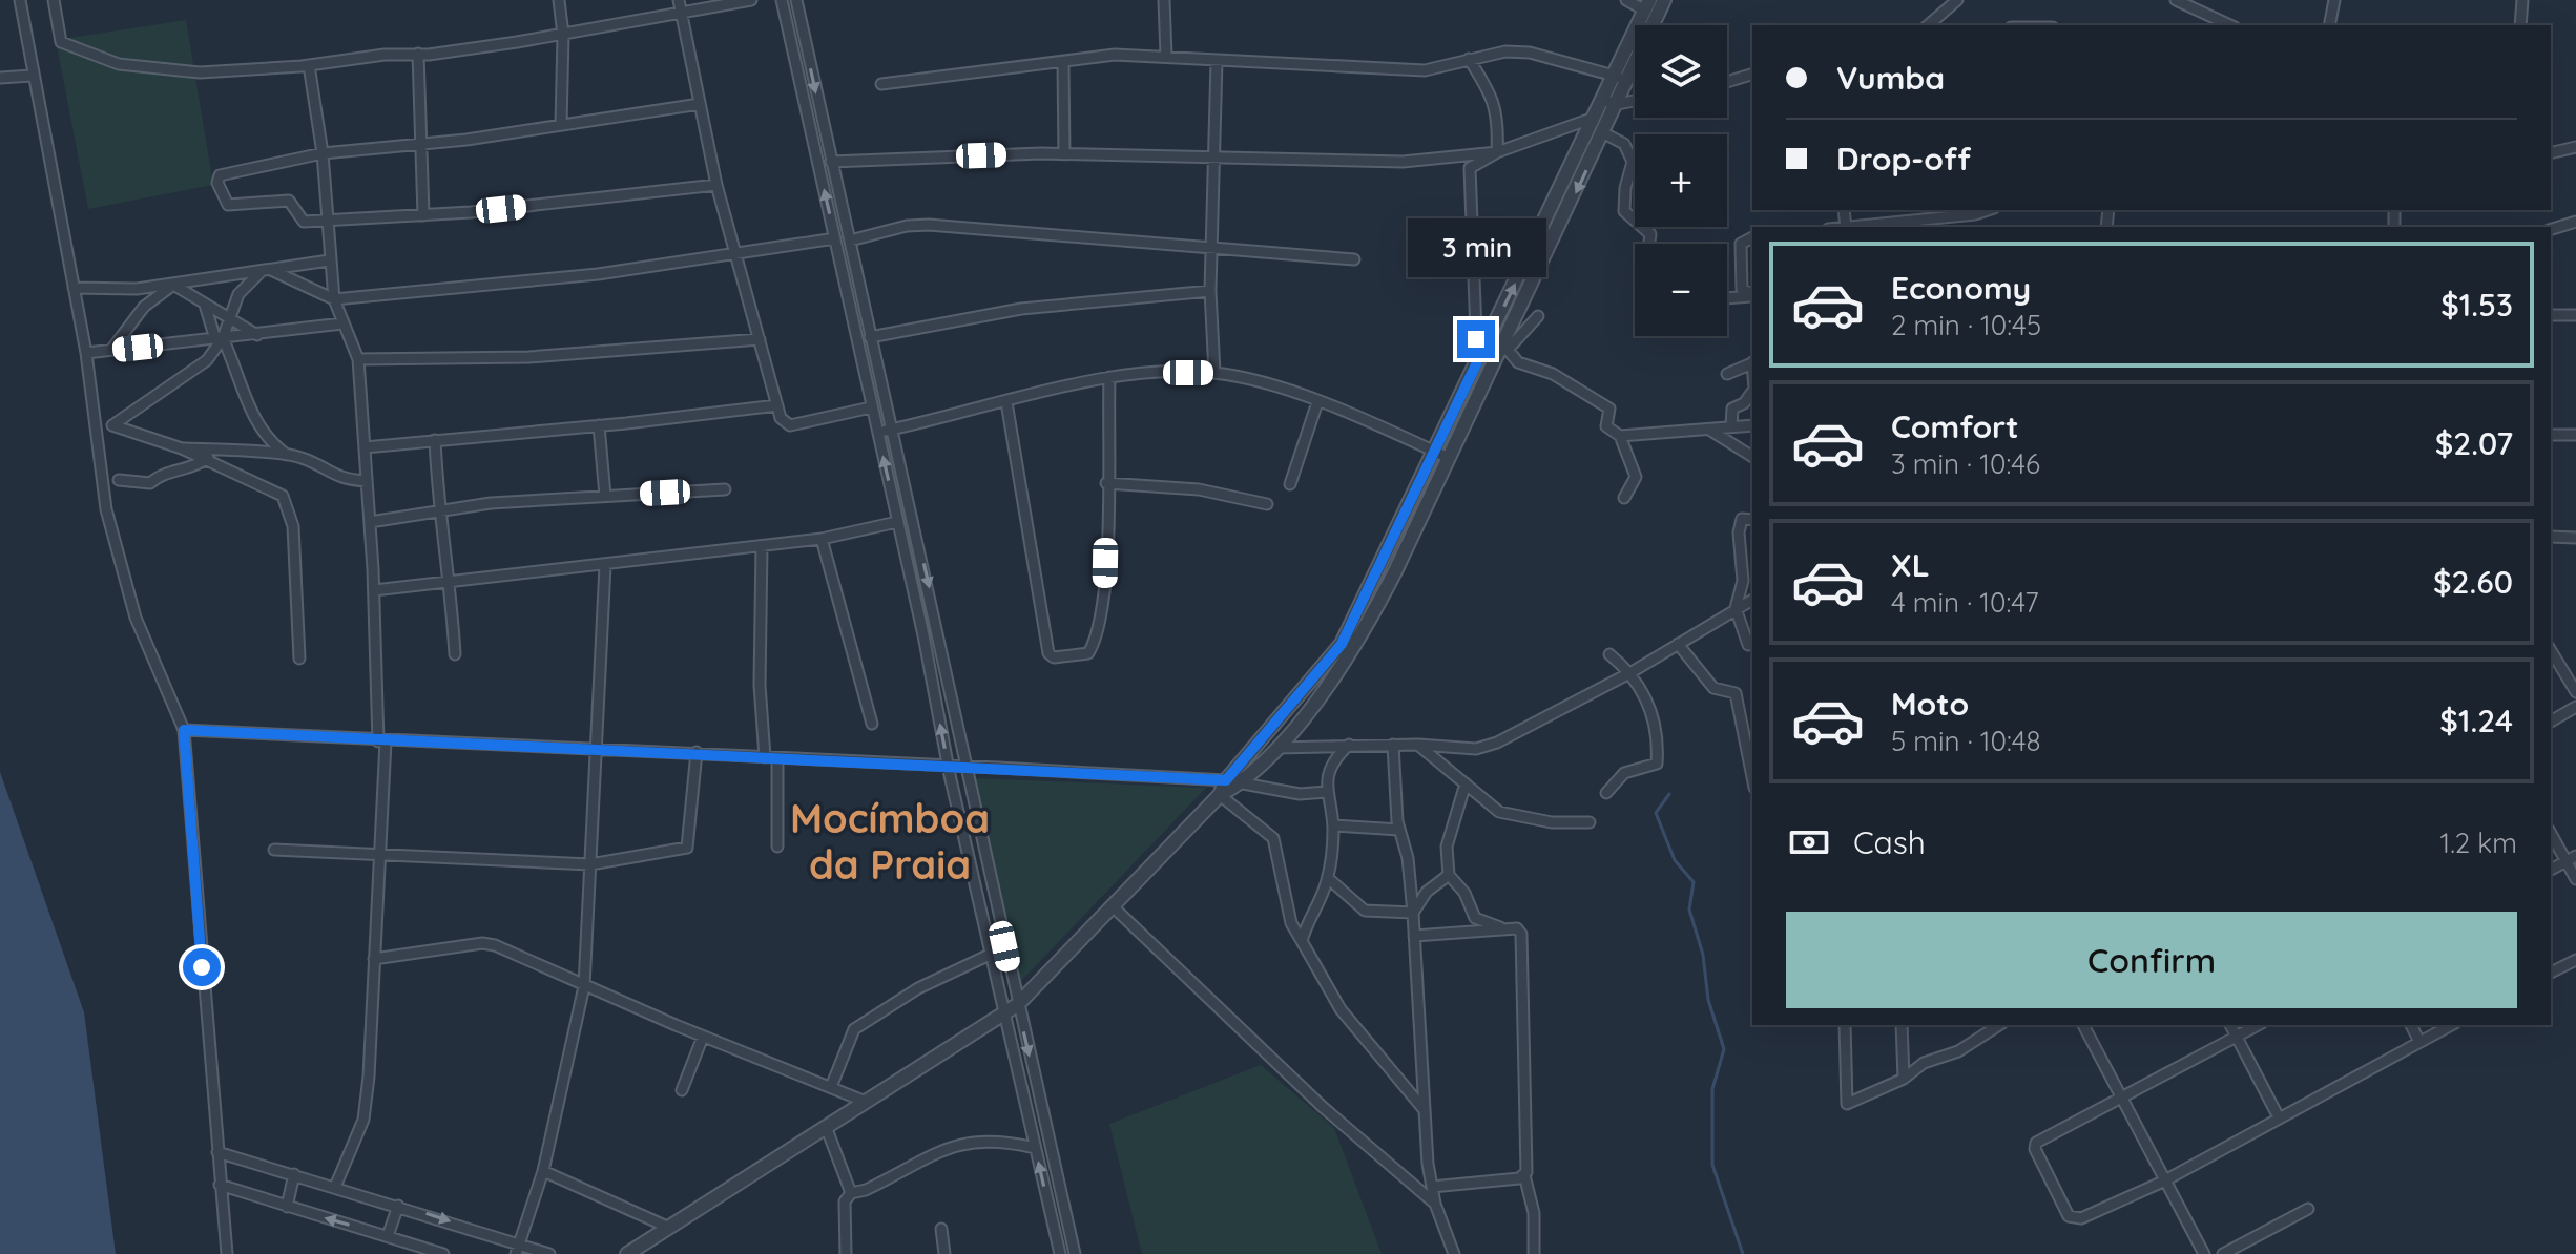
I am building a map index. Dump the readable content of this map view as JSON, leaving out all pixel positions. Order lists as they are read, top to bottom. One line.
{"districts":["Mocímboa da Praia"],"page":{"map_buttons":["+","−"],"banner":["Vumba","Drop-off"],"bubble":"3 min","list":[{"name":"Economy","note":"2 min · 10:45","value":"$1.53"},{"name":"Comfort","note":"3 min · 10:46","value":"$2.07"},{"name":"XL","note":"4 min · 10:47","value":"$2.60"},{"name":"Moto","note":"5 min · 10:48","value":"$1.24"}],"pay":["Cash","1.2 km"],"buttons":"Confirm"}}
